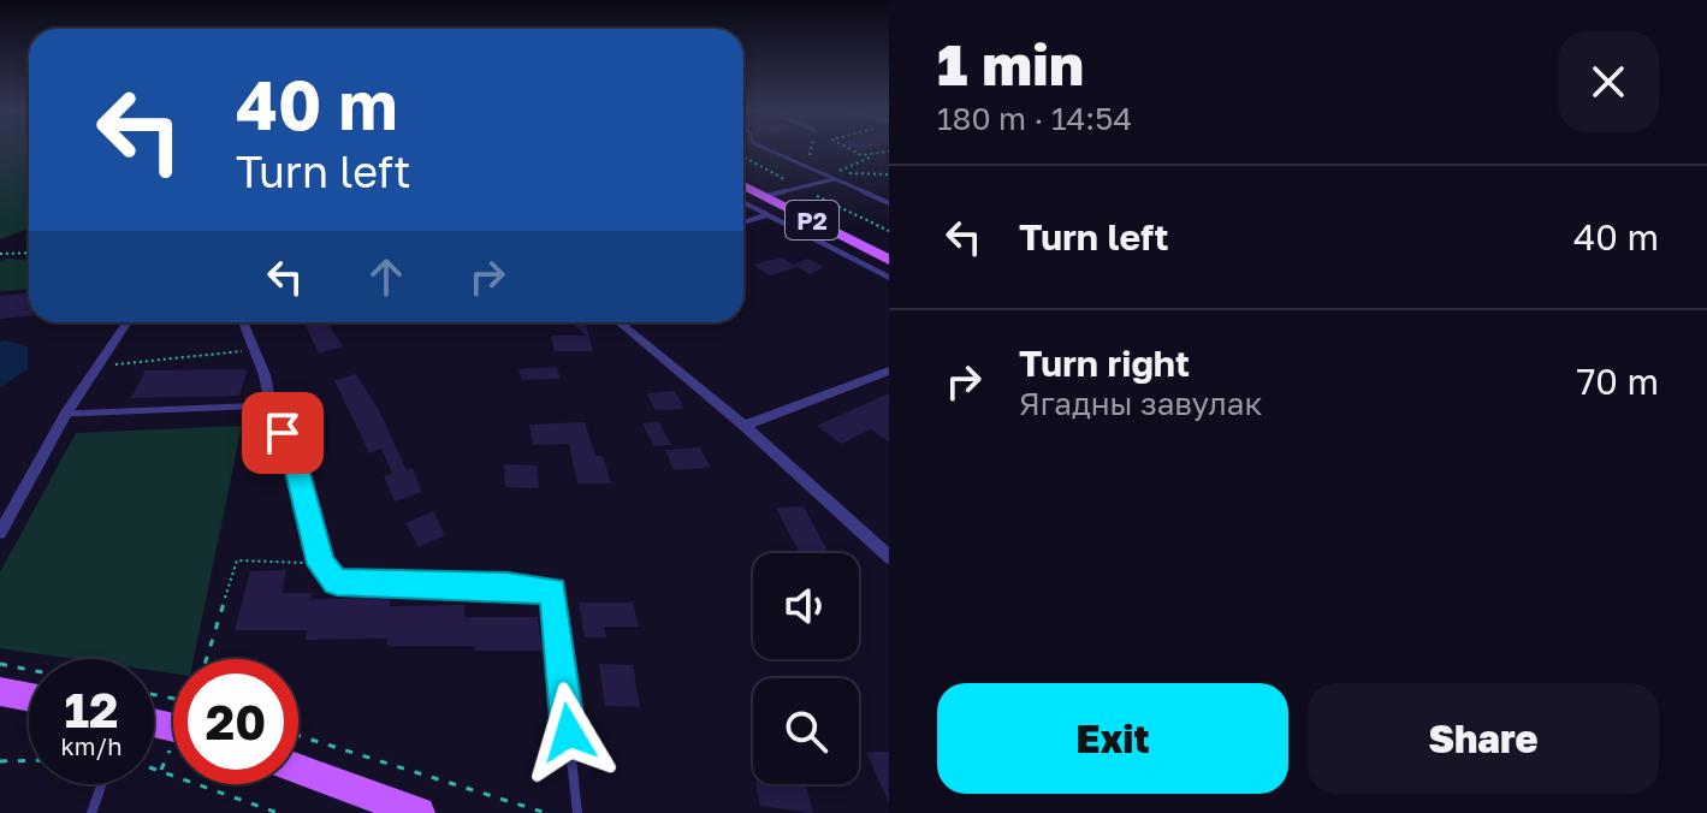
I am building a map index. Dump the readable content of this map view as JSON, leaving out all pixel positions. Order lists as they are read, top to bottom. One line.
{"streets":{"main road":["Р2"]},"page":{"heading":["1 min","180 m · 14:54"],"turn":["40 m","Turn left"],"list":[{"name":"Turn left","value":"40 m"},{"name":"Turn right","note":"Ягадны завулак","value":"70 m"}],"speed":"12 km/h","limit":"20","buttons":["Exit","Share"]}}
